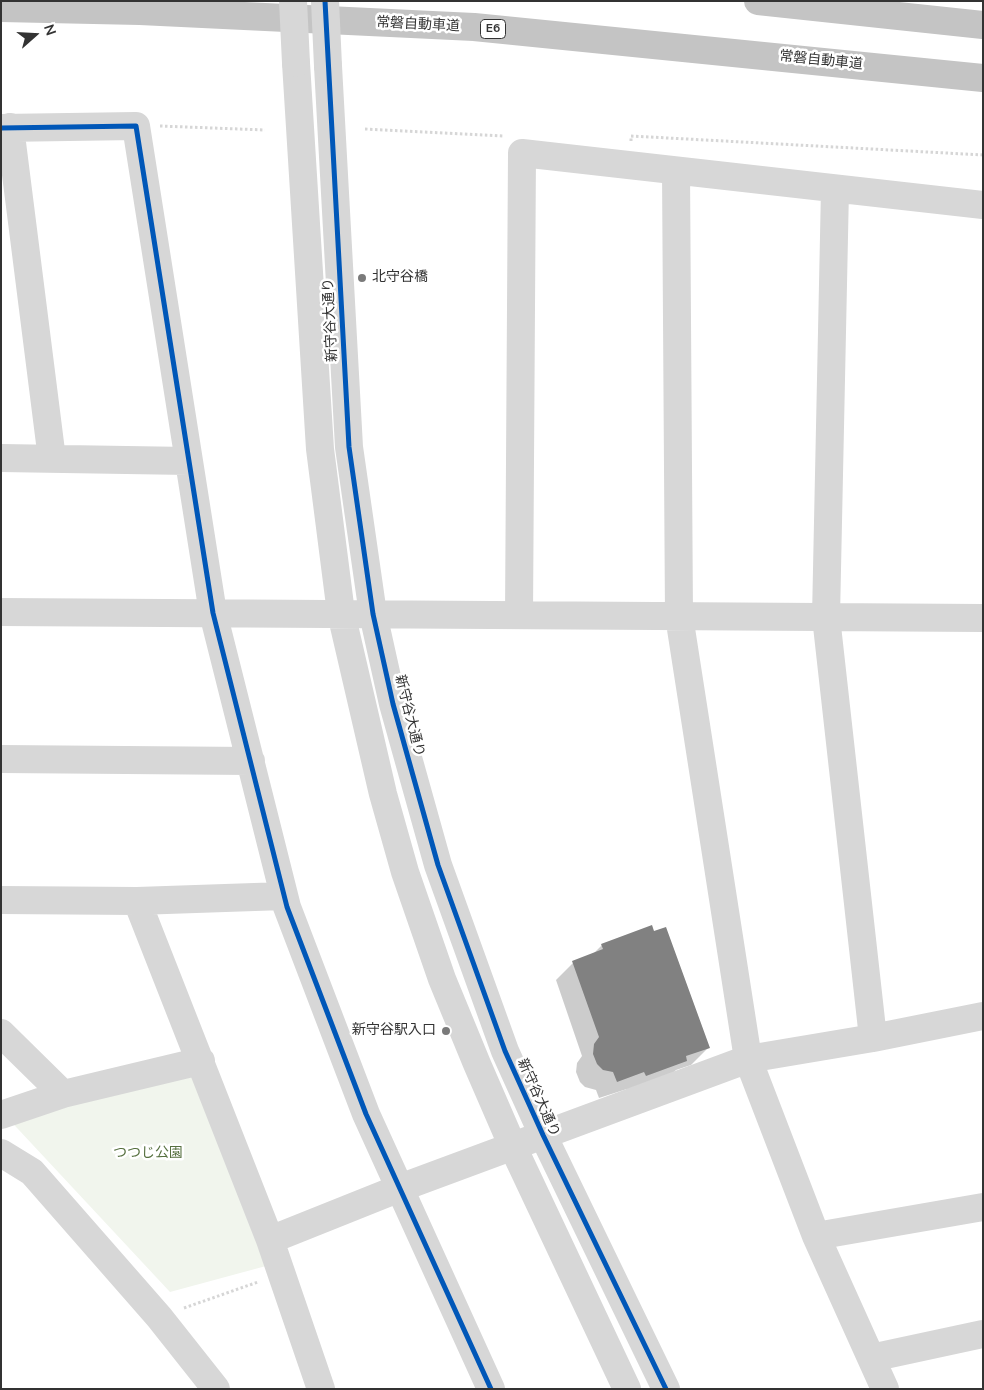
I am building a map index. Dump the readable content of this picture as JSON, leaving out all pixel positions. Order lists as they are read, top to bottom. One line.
{"streets":{"highway":["常磐自動車道","E6"],"street":["新守谷大通り"]},"parks":["つつじ公園"],"places":["北守谷橋","新守谷駅入口"],"north":"right"}
